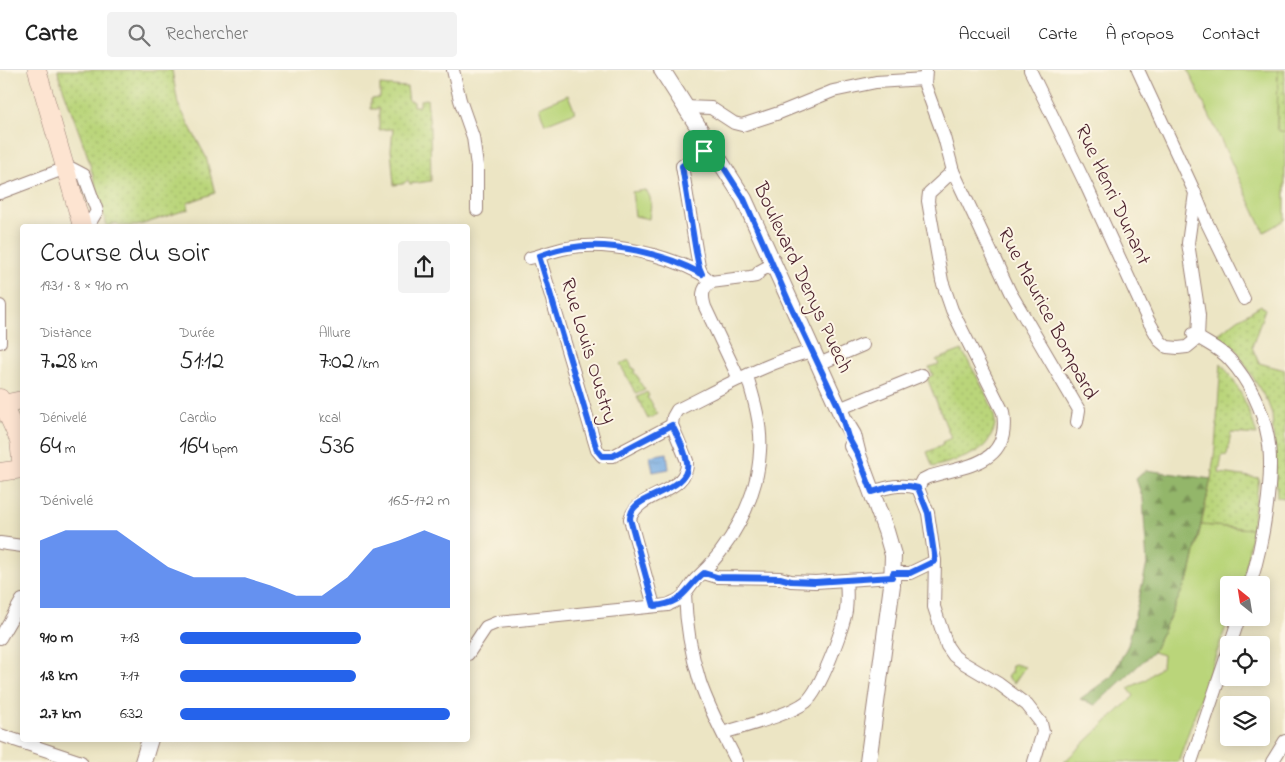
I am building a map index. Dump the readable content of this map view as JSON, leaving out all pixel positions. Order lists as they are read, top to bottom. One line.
{"streets":{"street":["Rue Henri Dunant","Boulevard Denys Puech","Rue Maurice Bompard","Rue Louis Oustry"]},"north":"top left","page":{"header":"Carte","search":"Rechercher","nav":["Accueil","Carte","À propos","Contact"],"heading":["Course du soir","19:31 · 8 × 910 m"],"stats":[["Distance","7.28 km"],["Durée","51:12"],["Allure","7:02 /km"],["Dénivelé","64 m"],["Cardio","164 bpm"],["kcal","536"]],"chart":["Dénivelé","165–172 m"],"list":[{"name":"910 m","note":"7:13"},{"name":"1.8 km","note":"7:17"},{"name":"2.7 km","note":"6:32"}]}}
